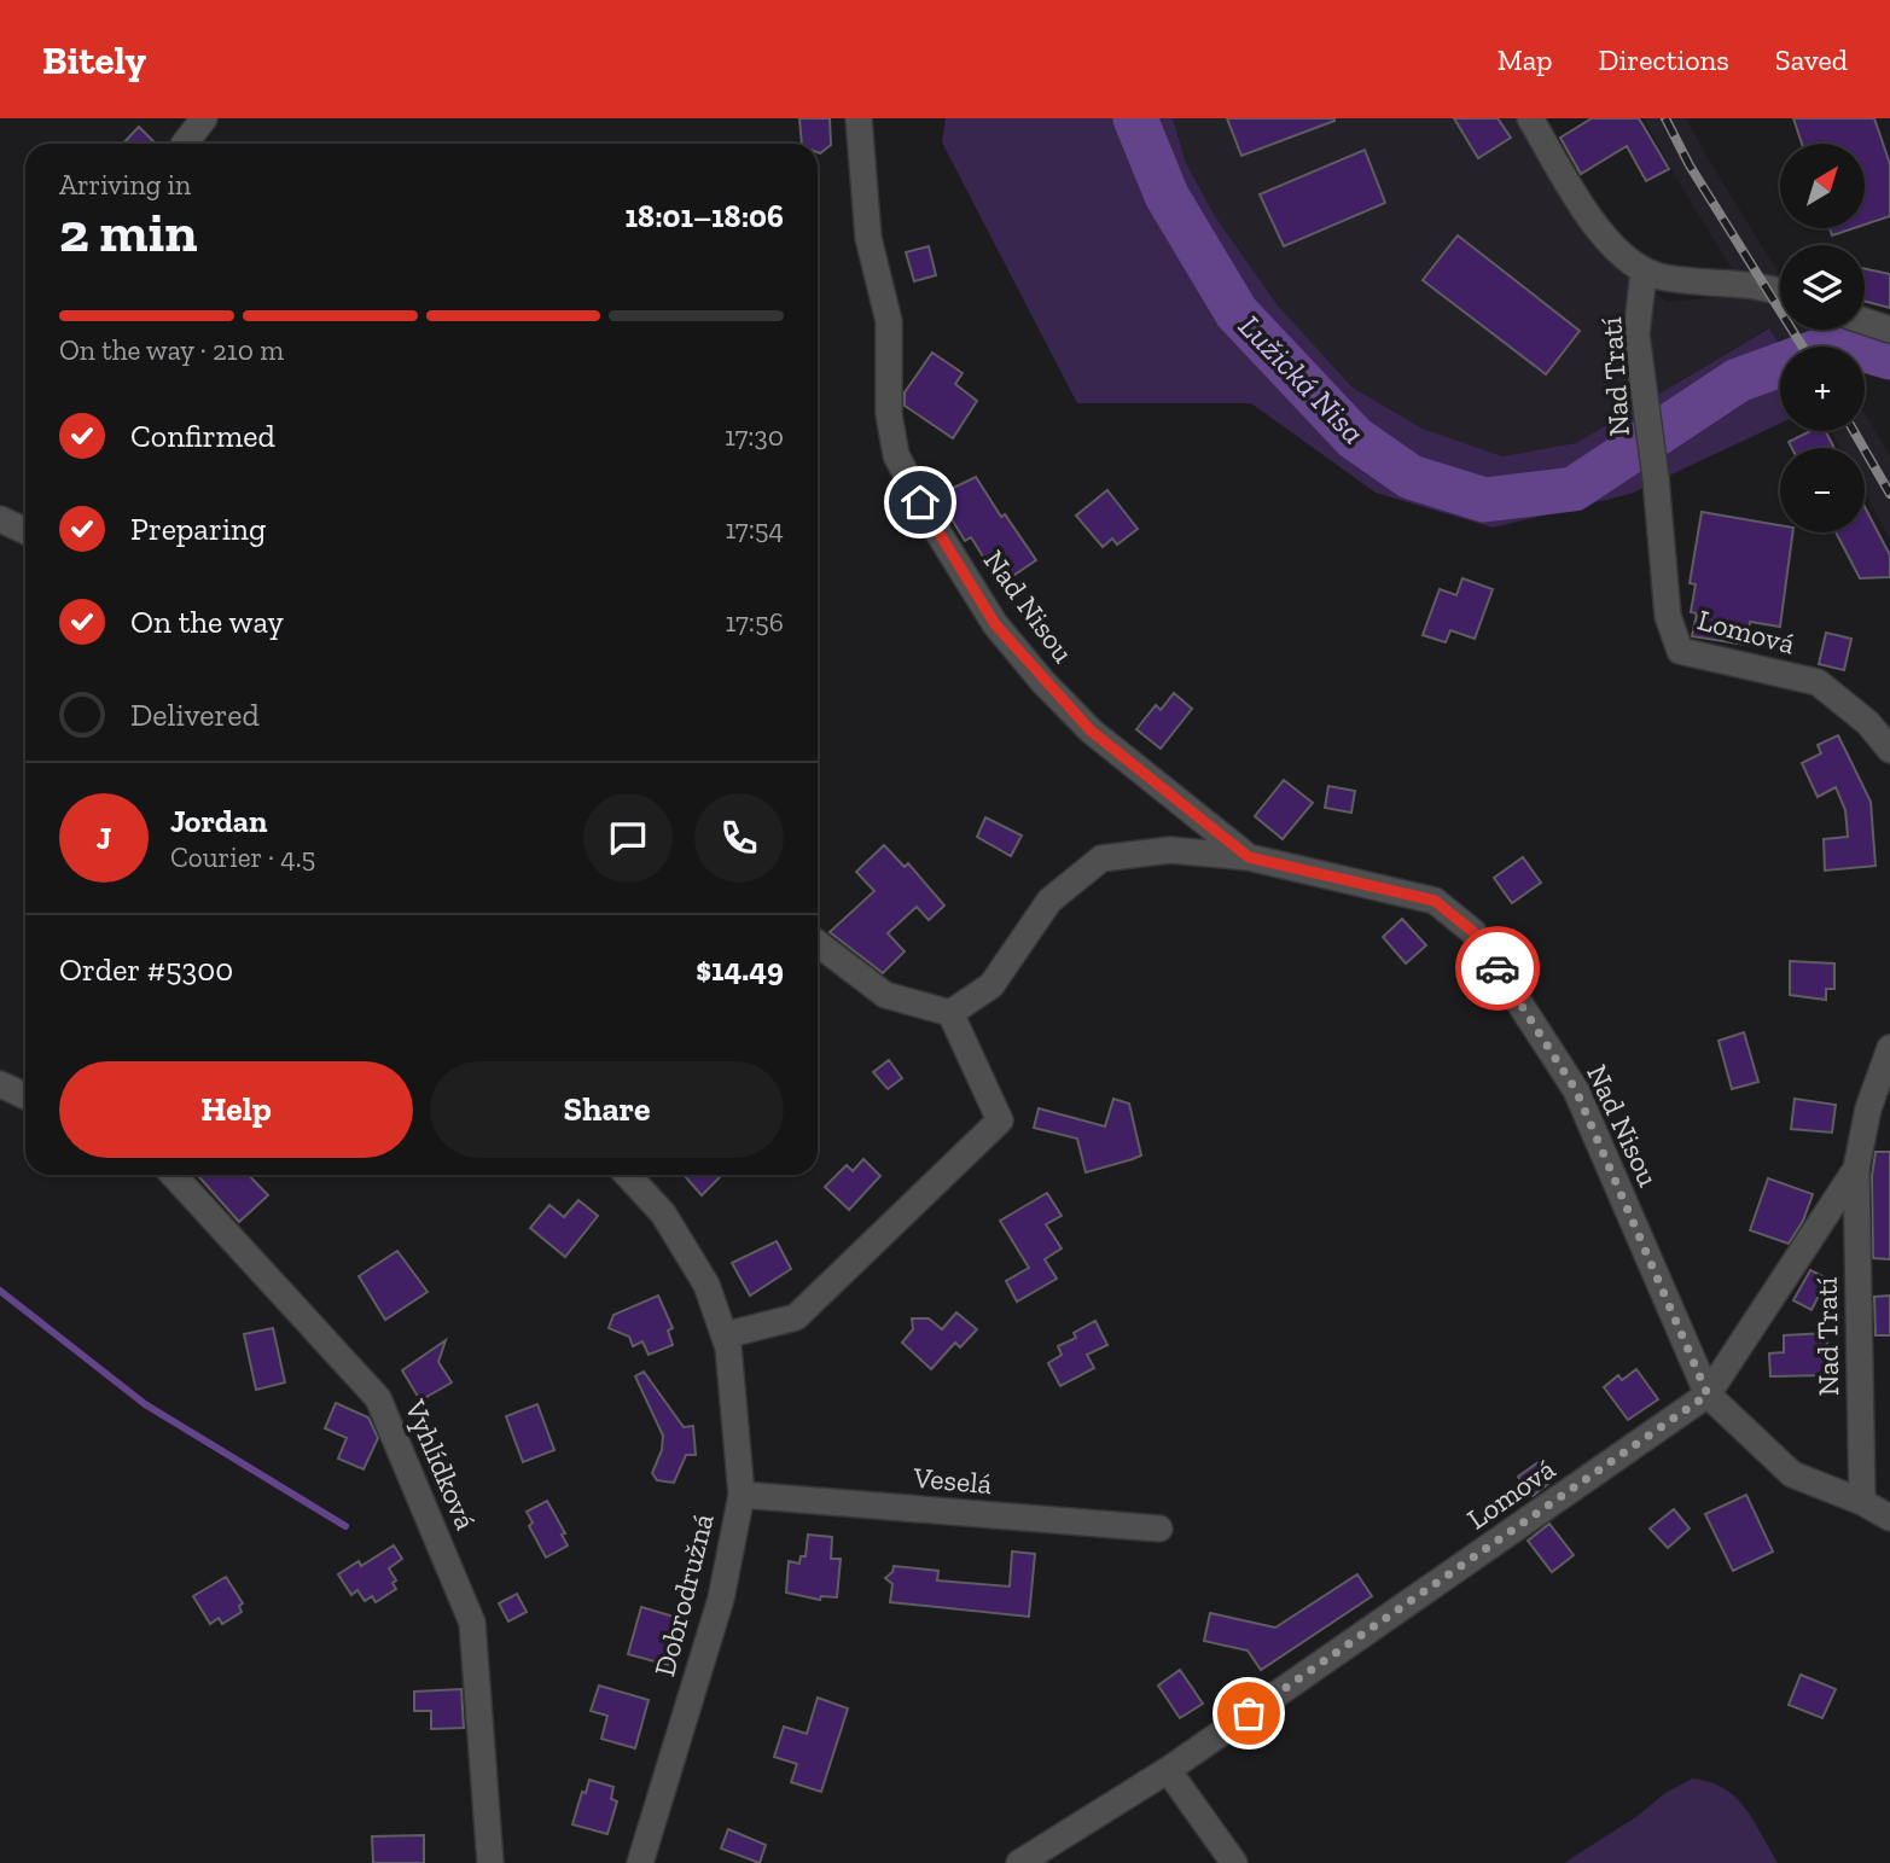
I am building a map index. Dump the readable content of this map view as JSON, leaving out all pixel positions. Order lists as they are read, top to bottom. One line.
{"streets":{"street":["Nad Tratí","Nad Nisou","Lomová","Vyhlídková","Veselá","Dobrodružná"]},"crossings":[["Nad Tratí","Lomová"],["Nad Nisou","Lomová"],["Veselá","Dobrodružná"]],"water":["Lužická Nisa"],"north":"top right","page":{"header":"Bitely","nav":["Map","Directions","Saved"],"map_buttons":["+","−"],"heading":["2 min","Arriving in","18:01–18:06"],"panel":["Jordan","Courier · 4.5","Order #5300","$14.49"],"bar":"On the way · 210 m","list":[["Confirmed","17:30"],["Preparing","17:54"],["On the way","17:56"],"Delivered"],"round":"J","buttons":["Help","Share"]}}
